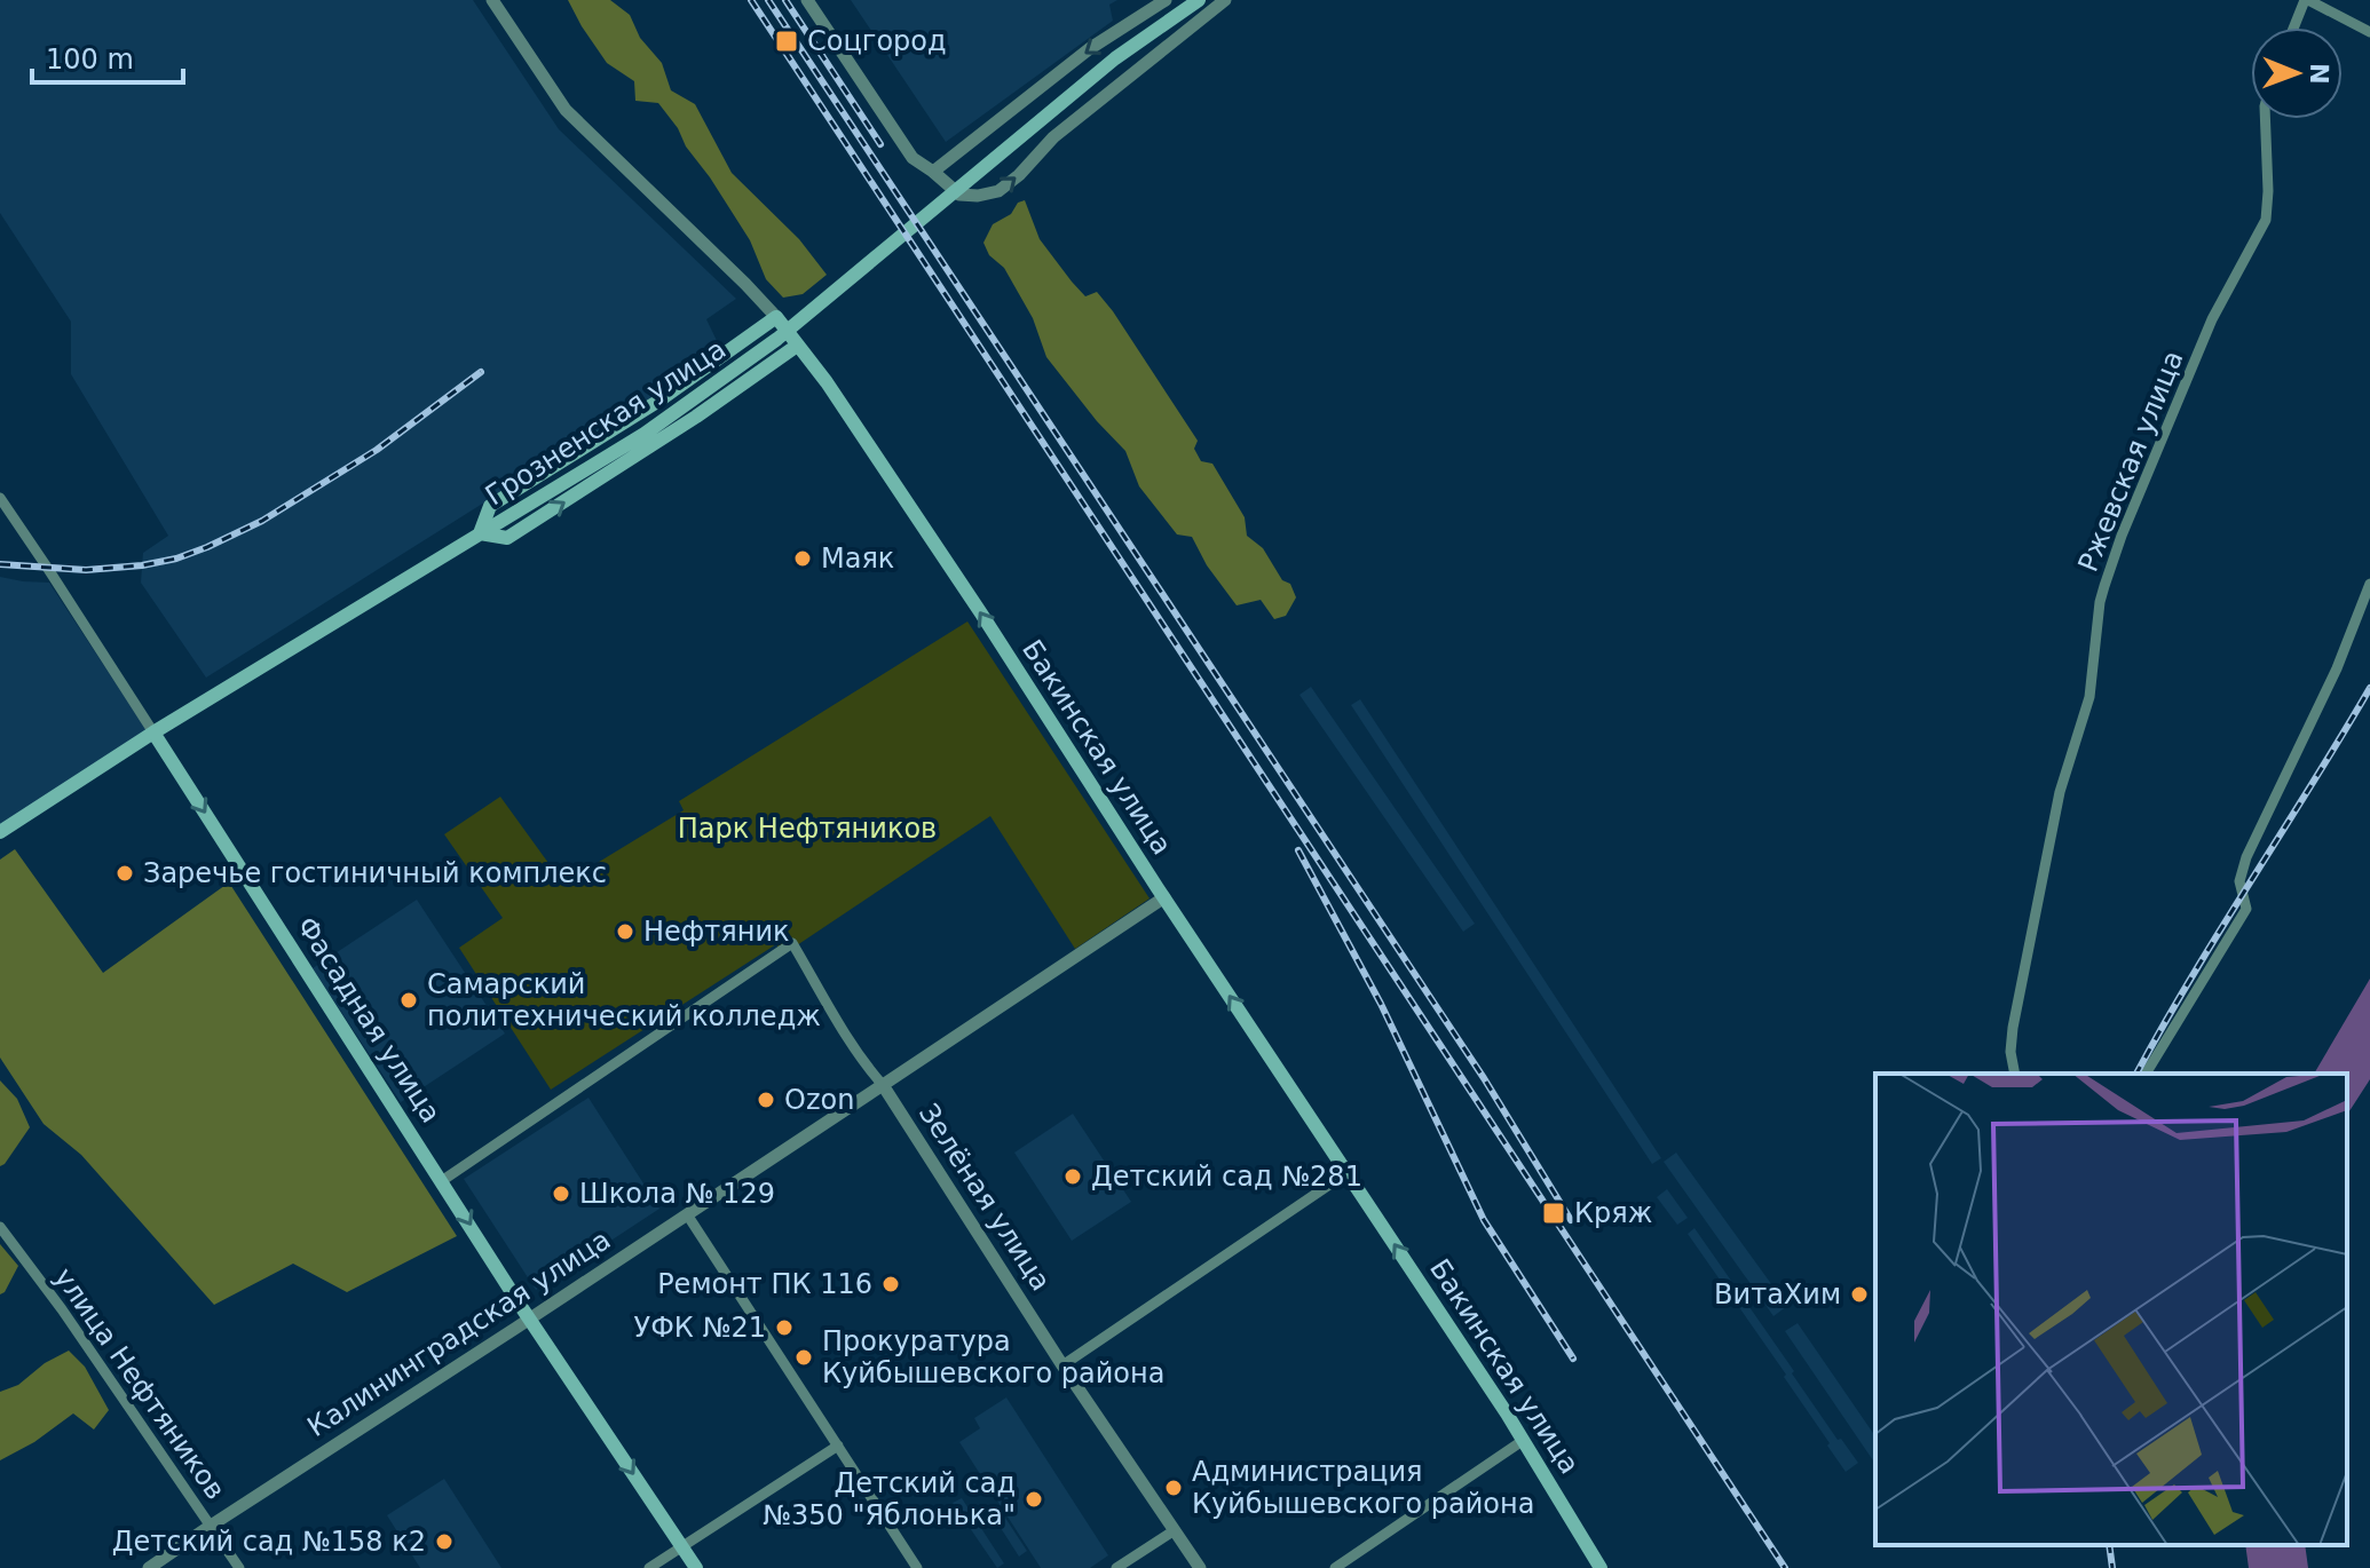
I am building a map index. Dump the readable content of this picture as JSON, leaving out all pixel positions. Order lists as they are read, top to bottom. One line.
{"streets":{"main road":["Грозненская улица","Бакинская улица","Фасадная улица"],"street":["Ржевская улица","Зелёная улица","Калининградская улица","улица Нефтяников"]},"crossings":[["Грозненская улица","Фасадная улица"],["Бакинская улица","Калининградская улица"],["Фасадная улица","Зелёная улица"],["Фасадная улица","Калининградская улица"],["Зелёная улица","Калининградская улица"],["Калининградская улица","улица Нефтяников"]],"one_way":["Бакинская улица","Фасадная улица"],"parks":["Парк Нефтяников"],"places":{"transit":["Соцгород","Кряж"],"other":["Маяк","Заречье гостиничный комплекс","Нефтяник","Самарский политехнический колледж","Ozon","Детский сад №281","Школа № 129","Ремонт ПК 116","ВитаХим","УФК №21","Прокуратура Куйбышевского района","Администрация Куйбышевского района","Детский сад №350 \"Яблонька\"","Детский сад №158 к2"]},"scale_bar":"100 m","north":"right"}
